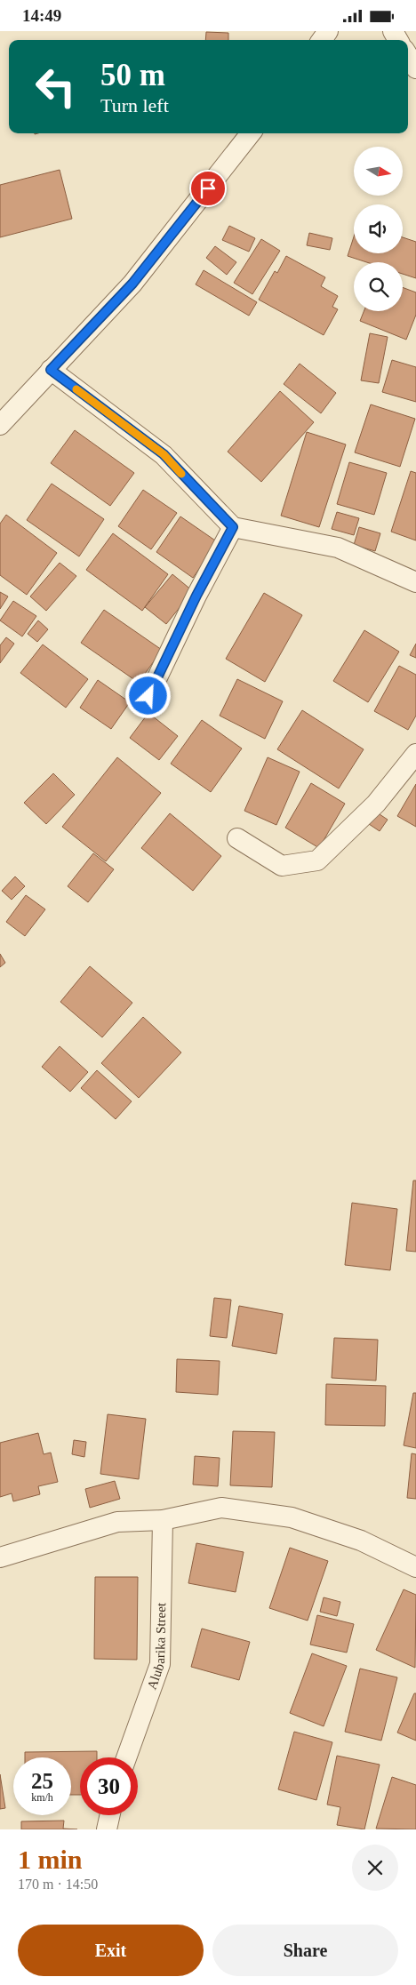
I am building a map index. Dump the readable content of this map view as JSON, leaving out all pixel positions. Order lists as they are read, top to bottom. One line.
{"streets":{"street":["Alubarika Street"]},"north":"right","page":{"status":"14:49","turn":["50 m","Turn left"],"speed":"25 km/h","limit":"30","heading":["1 min","170 m · 14:50"],"buttons":["Exit","Share"]}}
